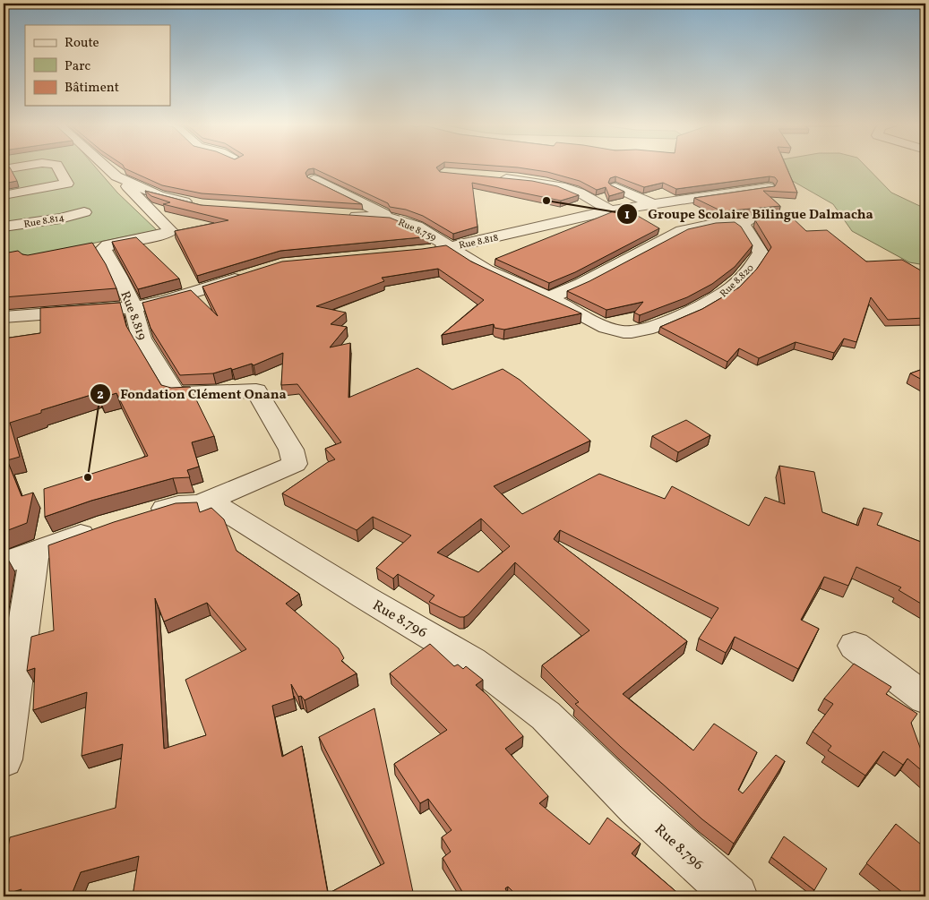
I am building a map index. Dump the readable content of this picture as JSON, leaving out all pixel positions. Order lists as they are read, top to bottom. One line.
{"streets":{"street":["Rue 8.814","Rue 8.759","Rue 8.818","Rue 8.820","Rue 8.819","Rue 8.796"]},"crossings":[["Rue 8.759","Rue 8.818"],["Rue 8.759","Rue 8.820"],["Rue 8.819","Rue 8.796"]],"places":["Groupe Scolaire Bilingue Dalmacha","Fondation Clément Onana"],"legend":["Route","Parc","Bâtiment"]}
